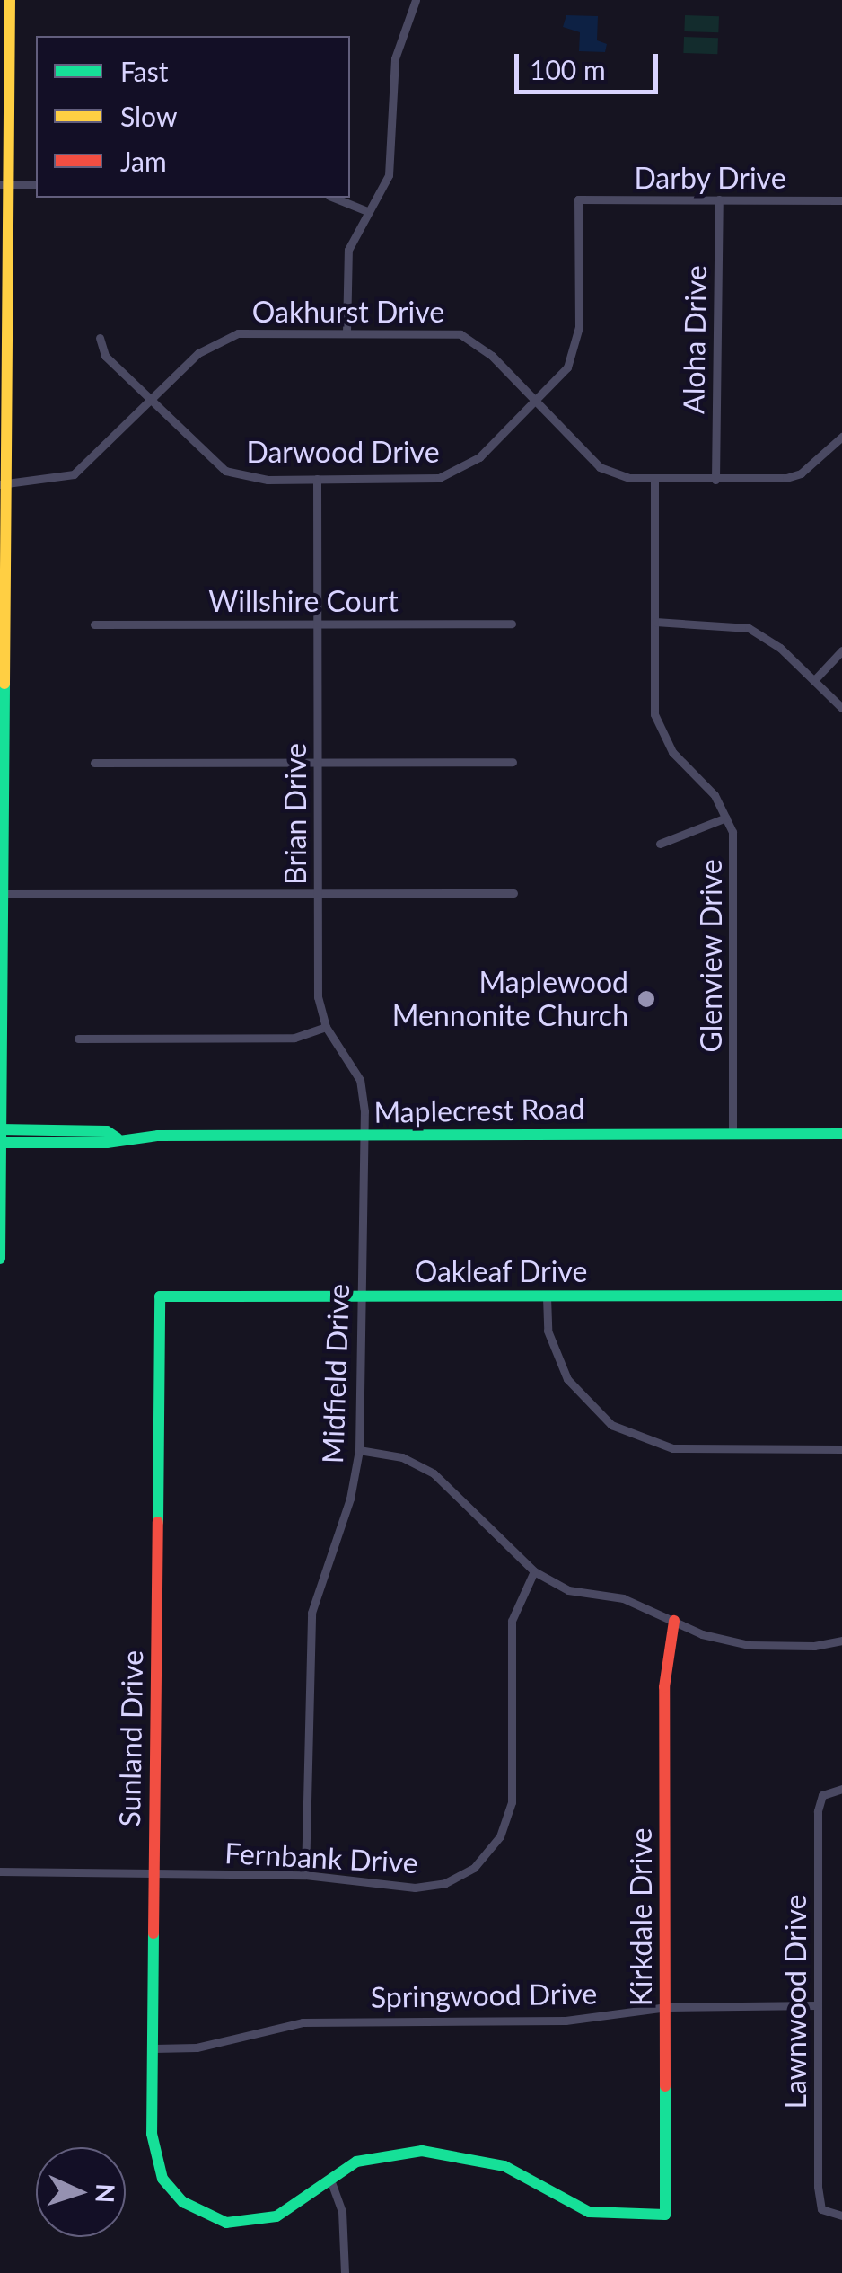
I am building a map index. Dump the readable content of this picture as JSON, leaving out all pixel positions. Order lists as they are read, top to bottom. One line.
{"streets":{"street":["Darby Drive","Oakhurst Drive","Aloha Drive","Darwood Drive","Willshire Court","Brian Drive","Glenview Drive","Maplecrest Road","Oakleaf Drive","Midfield Drive","Sunland Drive","Fernbank Drive","Kirkdale Drive","Springwood Drive","Lawnwood Drive"]},"crossings":[["Darby Drive","Aloha Drive"],["Darby Drive","Darwood Drive"],["Oakhurst Drive","Aloha Drive"],["Oakhurst Drive","Darwood Drive"],["Oakhurst Drive","Glenview Drive"],["Darwood Drive","Brian Drive"],["Willshire Court","Brian Drive"],["Brian Drive","Maplecrest Road"],["Brian Drive","Midfield Drive"],["Glenview Drive","Maplecrest Road"],["Maplecrest Road","Midfield Drive"],["Oakleaf Drive","Midfield Drive"],["Oakleaf Drive","Sunland Drive"],["Midfield Drive","Fernbank Drive"],["Sunland Drive","Fernbank Drive"],["Sunland Drive","Kirkdale Drive"],["Sunland Drive","Springwood Drive"],["Kirkdale Drive","Springwood Drive"],["Springwood Drive","Lawnwood Drive"]],"places":["Maplewood Mennonite Church"],"legend":["Fast","Slow","Jam"],"scale_bar":"100 m","north":"right"}
